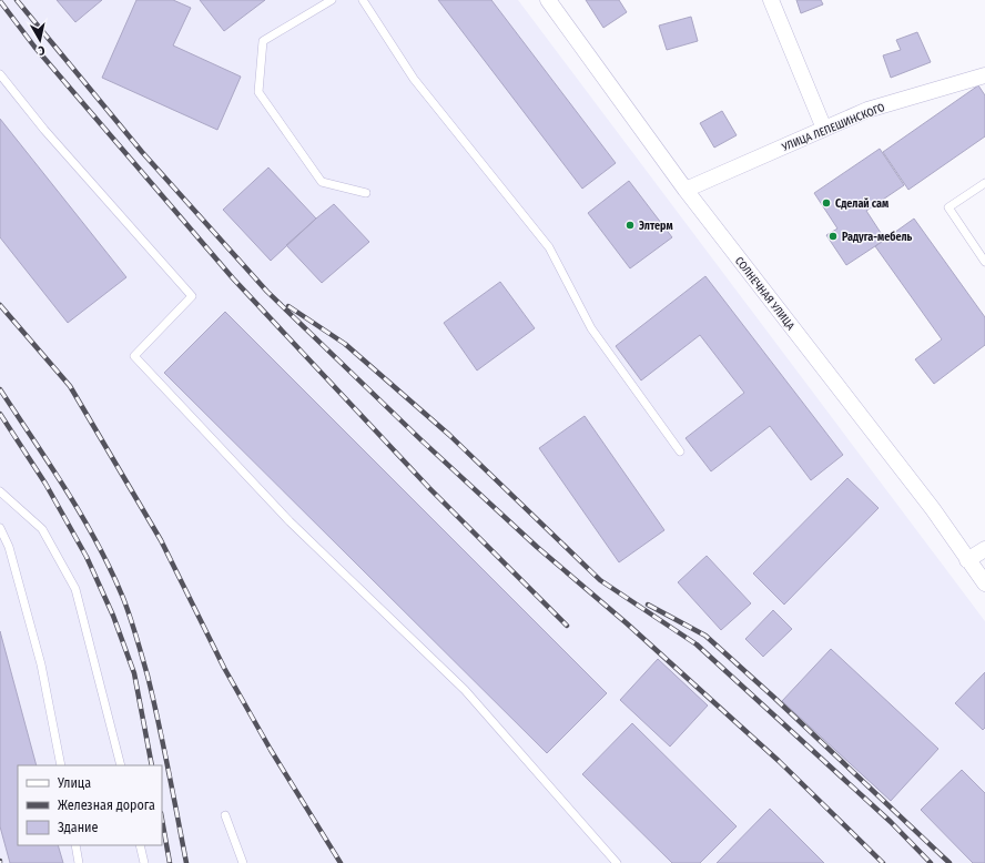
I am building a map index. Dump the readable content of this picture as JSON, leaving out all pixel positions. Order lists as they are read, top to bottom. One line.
{"streets":{"street":["УЛИЦА ЛЕПЕШИНСКОГО","СОЛНЕЧНАЯ УЛИЦА"]},"crossings":[["УЛИЦА ЛЕПЕШИНСКОГО","СОЛНЕЧНАЯ УЛИЦА"]],"places":["Сделай сам","Элтерм","Радуга-мебель"],"legend":["Улица","Железная дорога","Здание"],"north":"bottom"}
